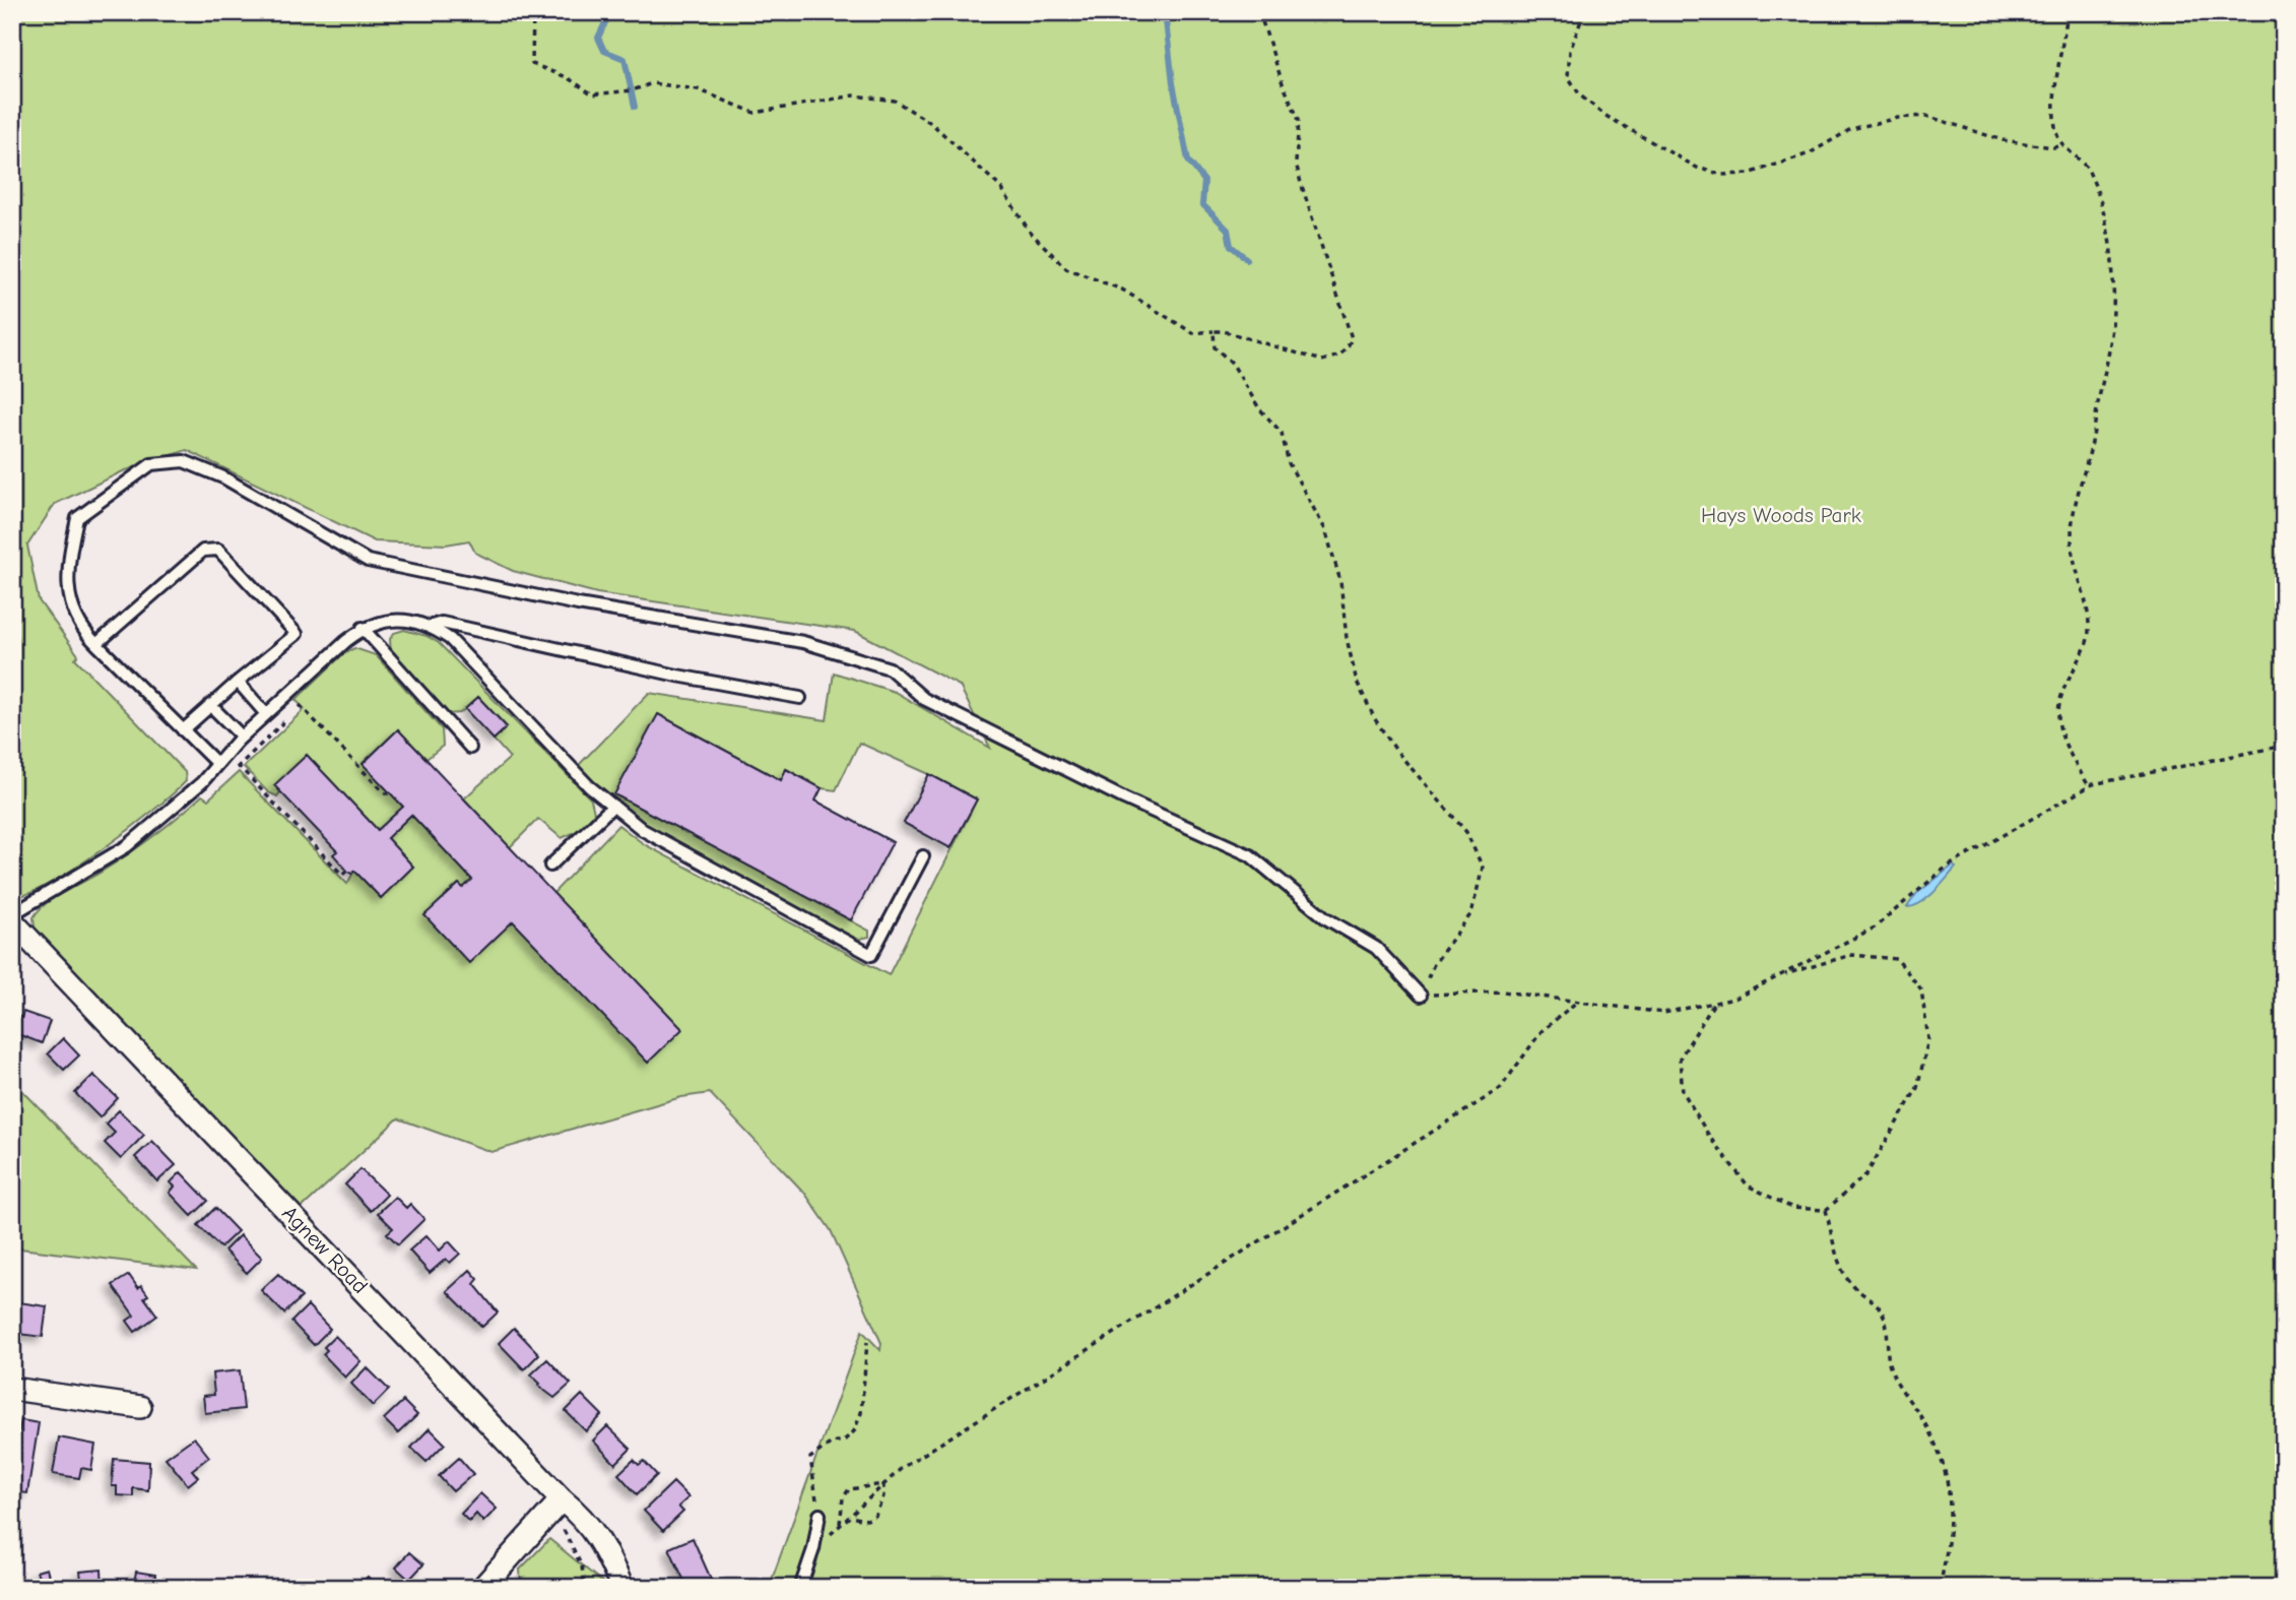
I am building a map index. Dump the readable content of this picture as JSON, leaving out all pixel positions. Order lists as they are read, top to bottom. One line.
{"streets":{"street":["Agnew Road"]},"parks":["Hays Woods Park"]}
